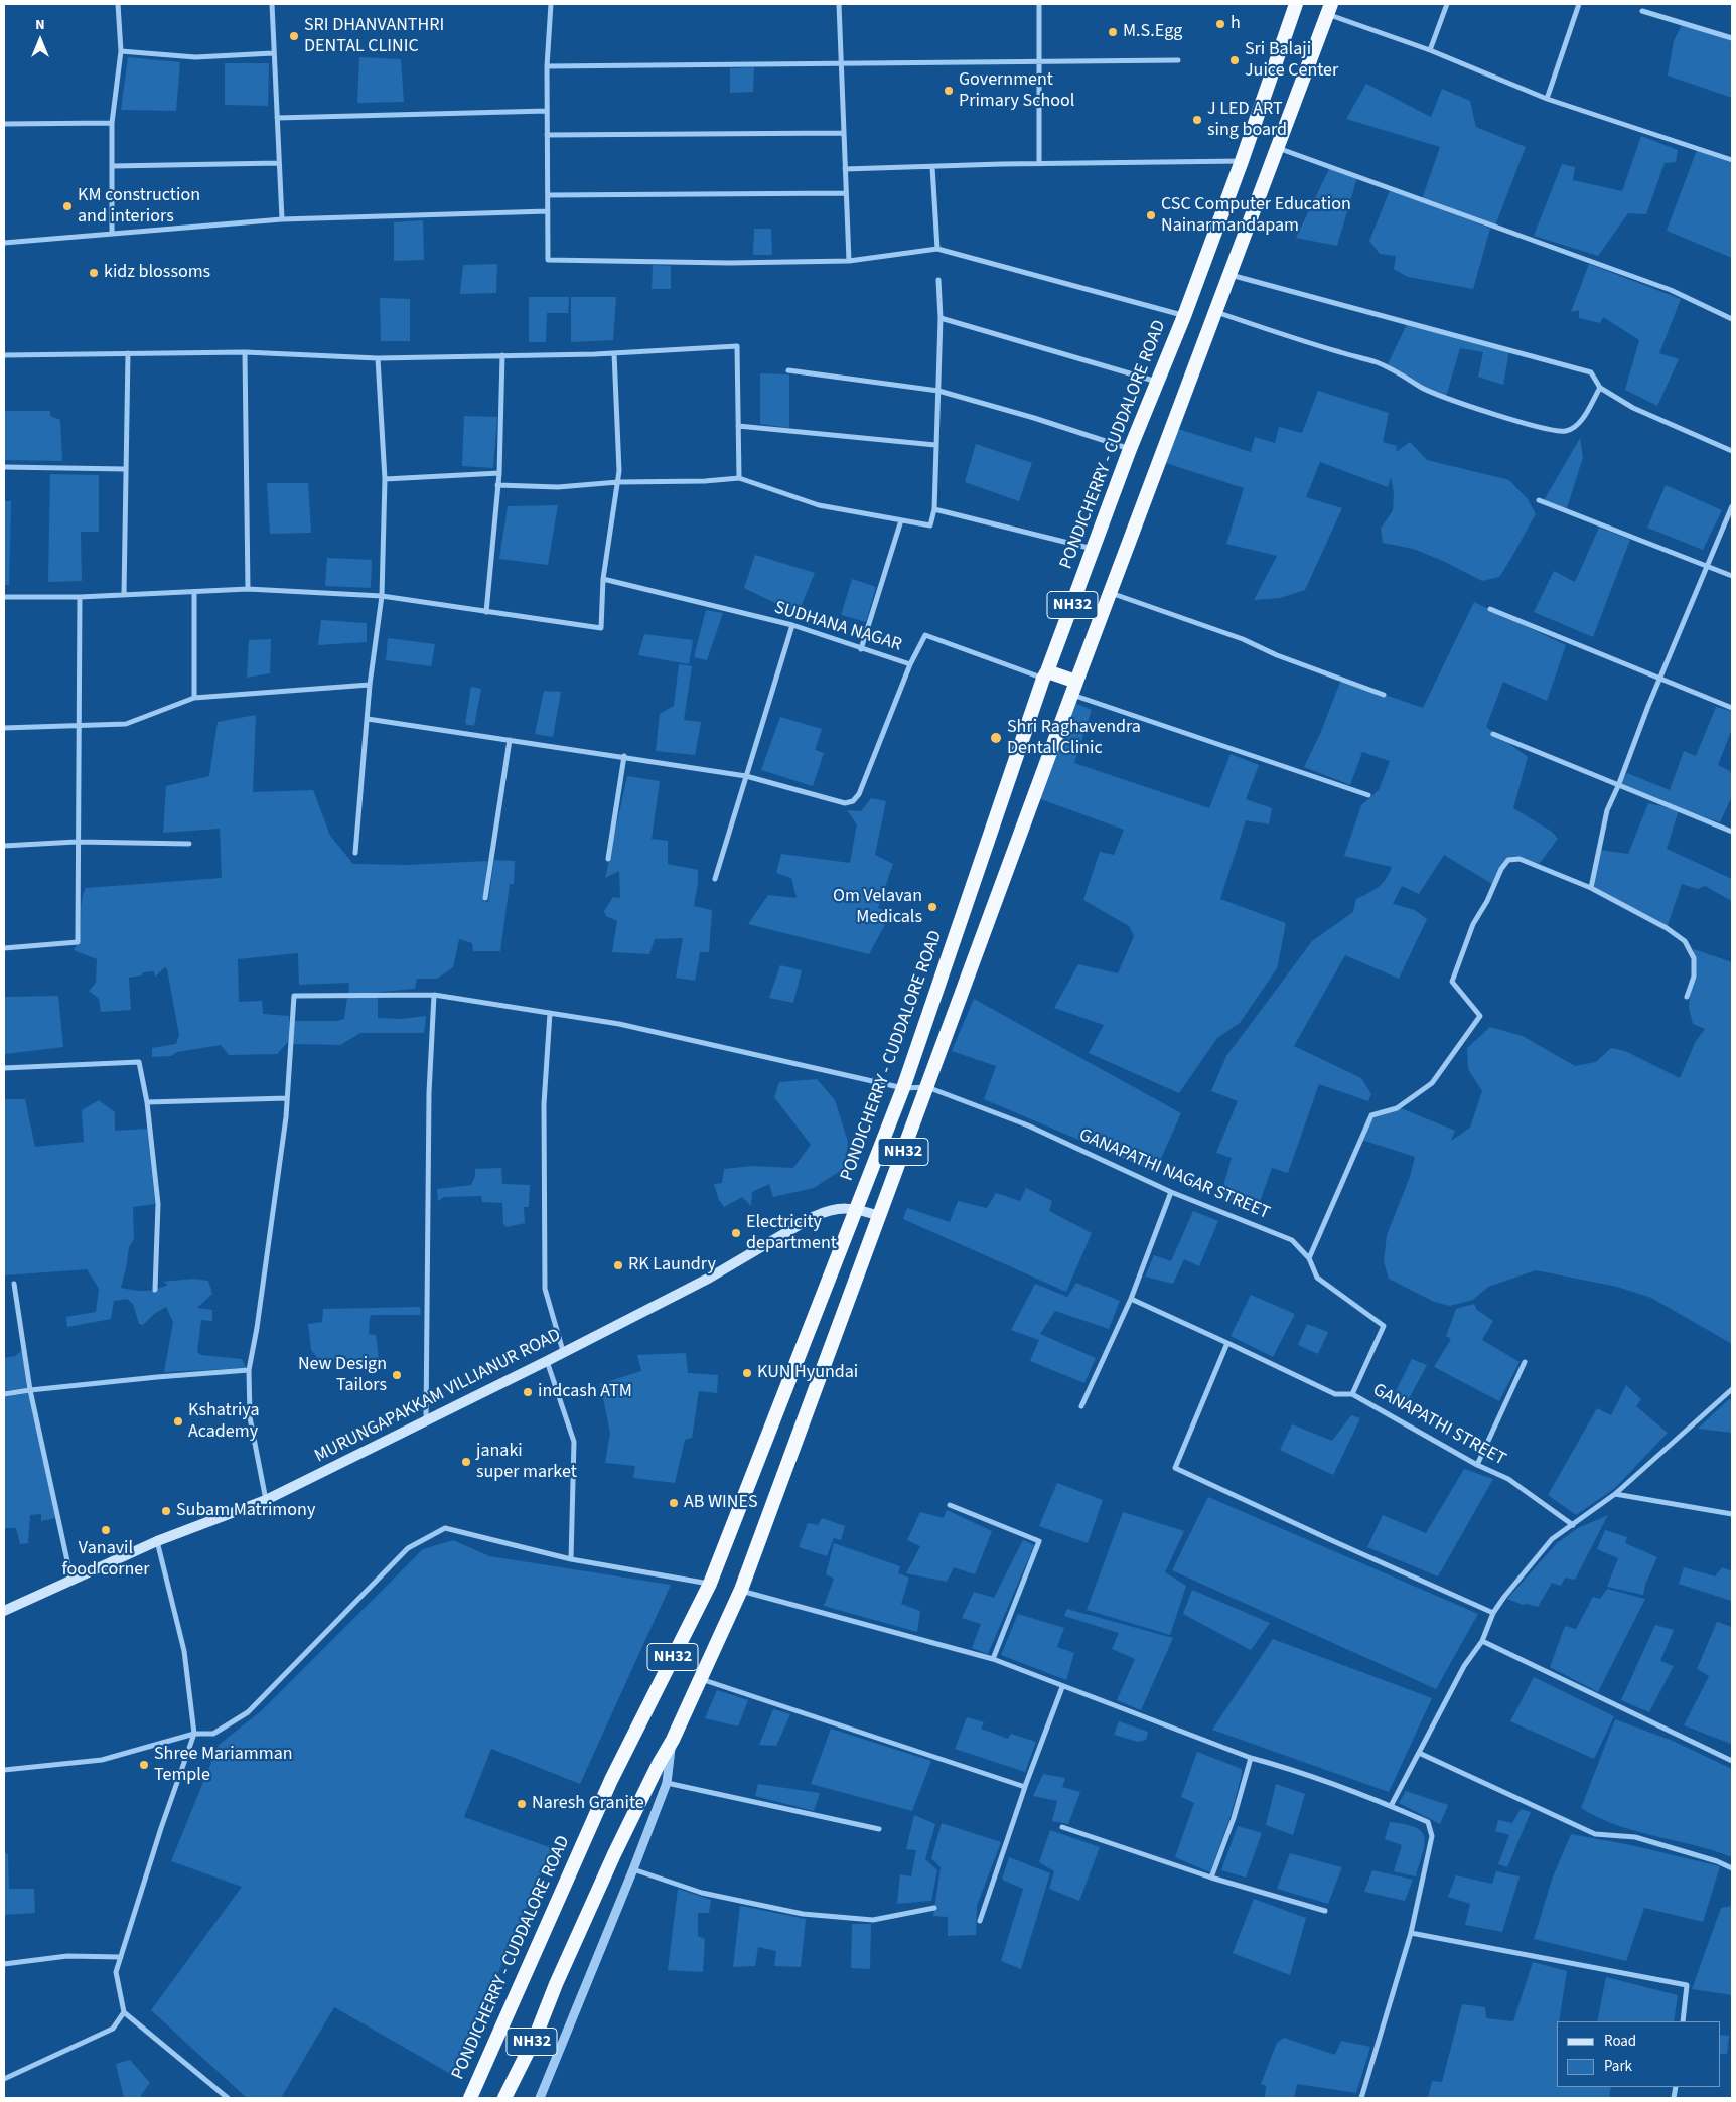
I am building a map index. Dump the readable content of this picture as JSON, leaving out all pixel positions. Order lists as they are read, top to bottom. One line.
{"streets":{"highway":["PONDICHERRY - CUDDALORE ROAD","NH32"],"main road":["MURUNGAPAKKAM VILLIANUR ROAD"],"street":["SUDHANA NAGAR","GANAPATHI NAGAR STREET","GANAPATHI STREET"]},"crossings":[["PONDICHERRY - CUDDALORE ROAD","SUDHANA NAGAR"],["PONDICHERRY - CUDDALORE ROAD","MURUNGAPAKKAM VILLIANUR ROAD"],["NH32","GANAPATHI NAGAR STREET"],["NH32","MURUNGAPAKKAM VILLIANUR ROAD"],["GANAPATHI NAGAR STREET","GANAPATHI STREET"]],"places":["h","M.S.Egg","SRI DHANVANTHRI DENTAL CLINIC","Sri Balaji Juice Center","Government Primary School","J LED ART sing board","KM construction and interiors","CSC Computer Education Nainarmandapam","kidz blossoms","Shri Raghavendra Dental Clinic","Om Velavan Medicals","Electricity department","RK Laundry","KUN Hyundai","New Design Tailors","indcash ATM","Kshatriya Academy","janaki super market","AB WINES","Subam Matrimony","Vanavil food corner","Shree Mariamman Temple","Naresh Granite"],"legend":["Road","Park"],"north":"top"}
